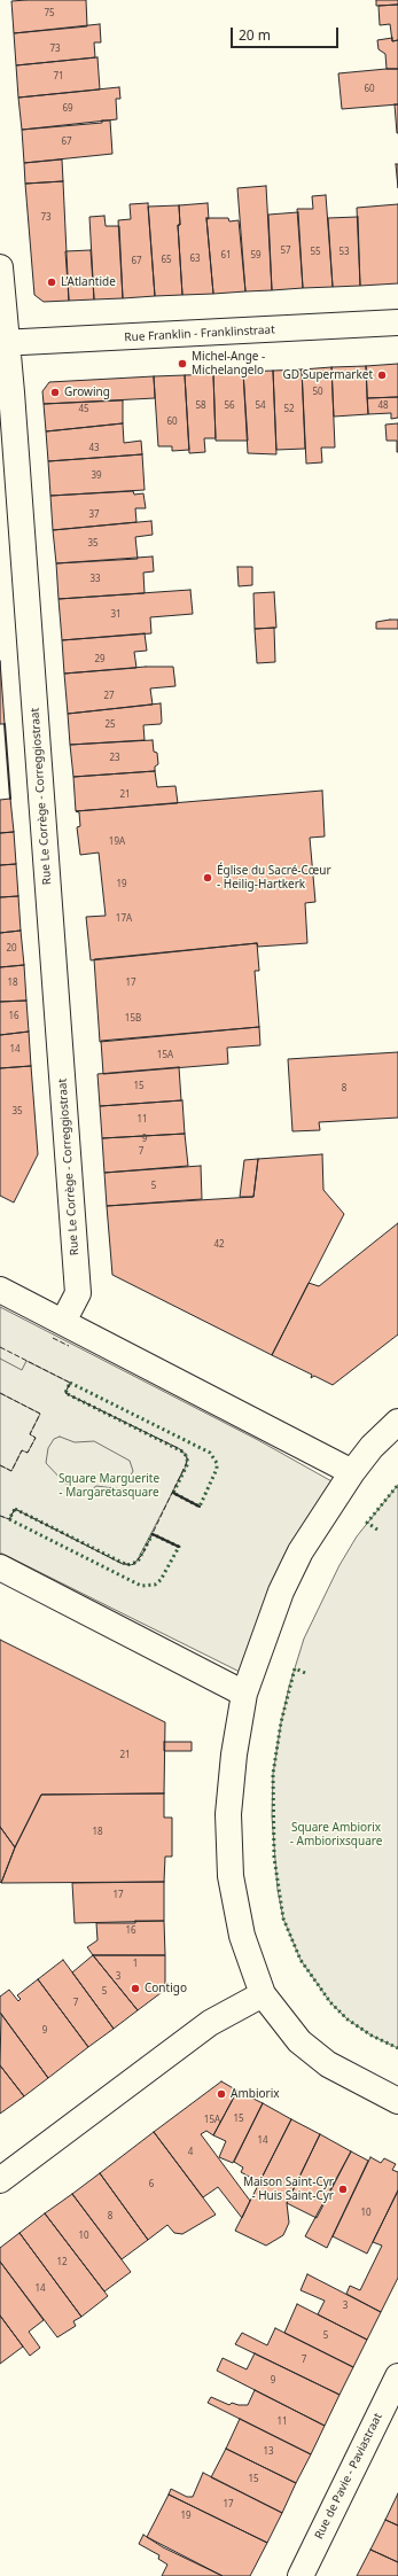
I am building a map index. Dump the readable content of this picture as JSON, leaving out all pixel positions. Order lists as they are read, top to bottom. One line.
{"streets":{"street":["Rue Franklin - Franklinstraat","Rue Le Corrège - Correggiostraat","Rue de Pavie - Paviastraat"]},"crossings":[["Rue Franklin - Franklinstraat","Rue Le Corrège - Correggiostraat"]],"parks":["Square Marguerite - Margaretasquare","Square Ambiorix - Ambiorixsquare"],"places":["L’Atlantide","Michel-Ange - Michelangelo","GD Supermarket","Growing","Église du Sacré-Cœur - Heilig-Hartkerk","Contigo","Ambiorix","Maison Saint-Cyr - Huis Saint-Cyr"],"house_numbers":["75","73","71","60","69","67","73","57","55","53","61","59","63","65","67","50","58","56","54","48","45","52","60","43","39","37","35","33","31","29","27","25","23","21","19A","19","17A","20","18","17","16","15B","14","15A","15","8","35","11","9","7","5","42","21","18","17","16","1","3","5","7","9","15","15A","14","4","6","10","8","10","12","14","3","5","7","9","11","13","15","17","19"],"scale_bar":"20 m"}
